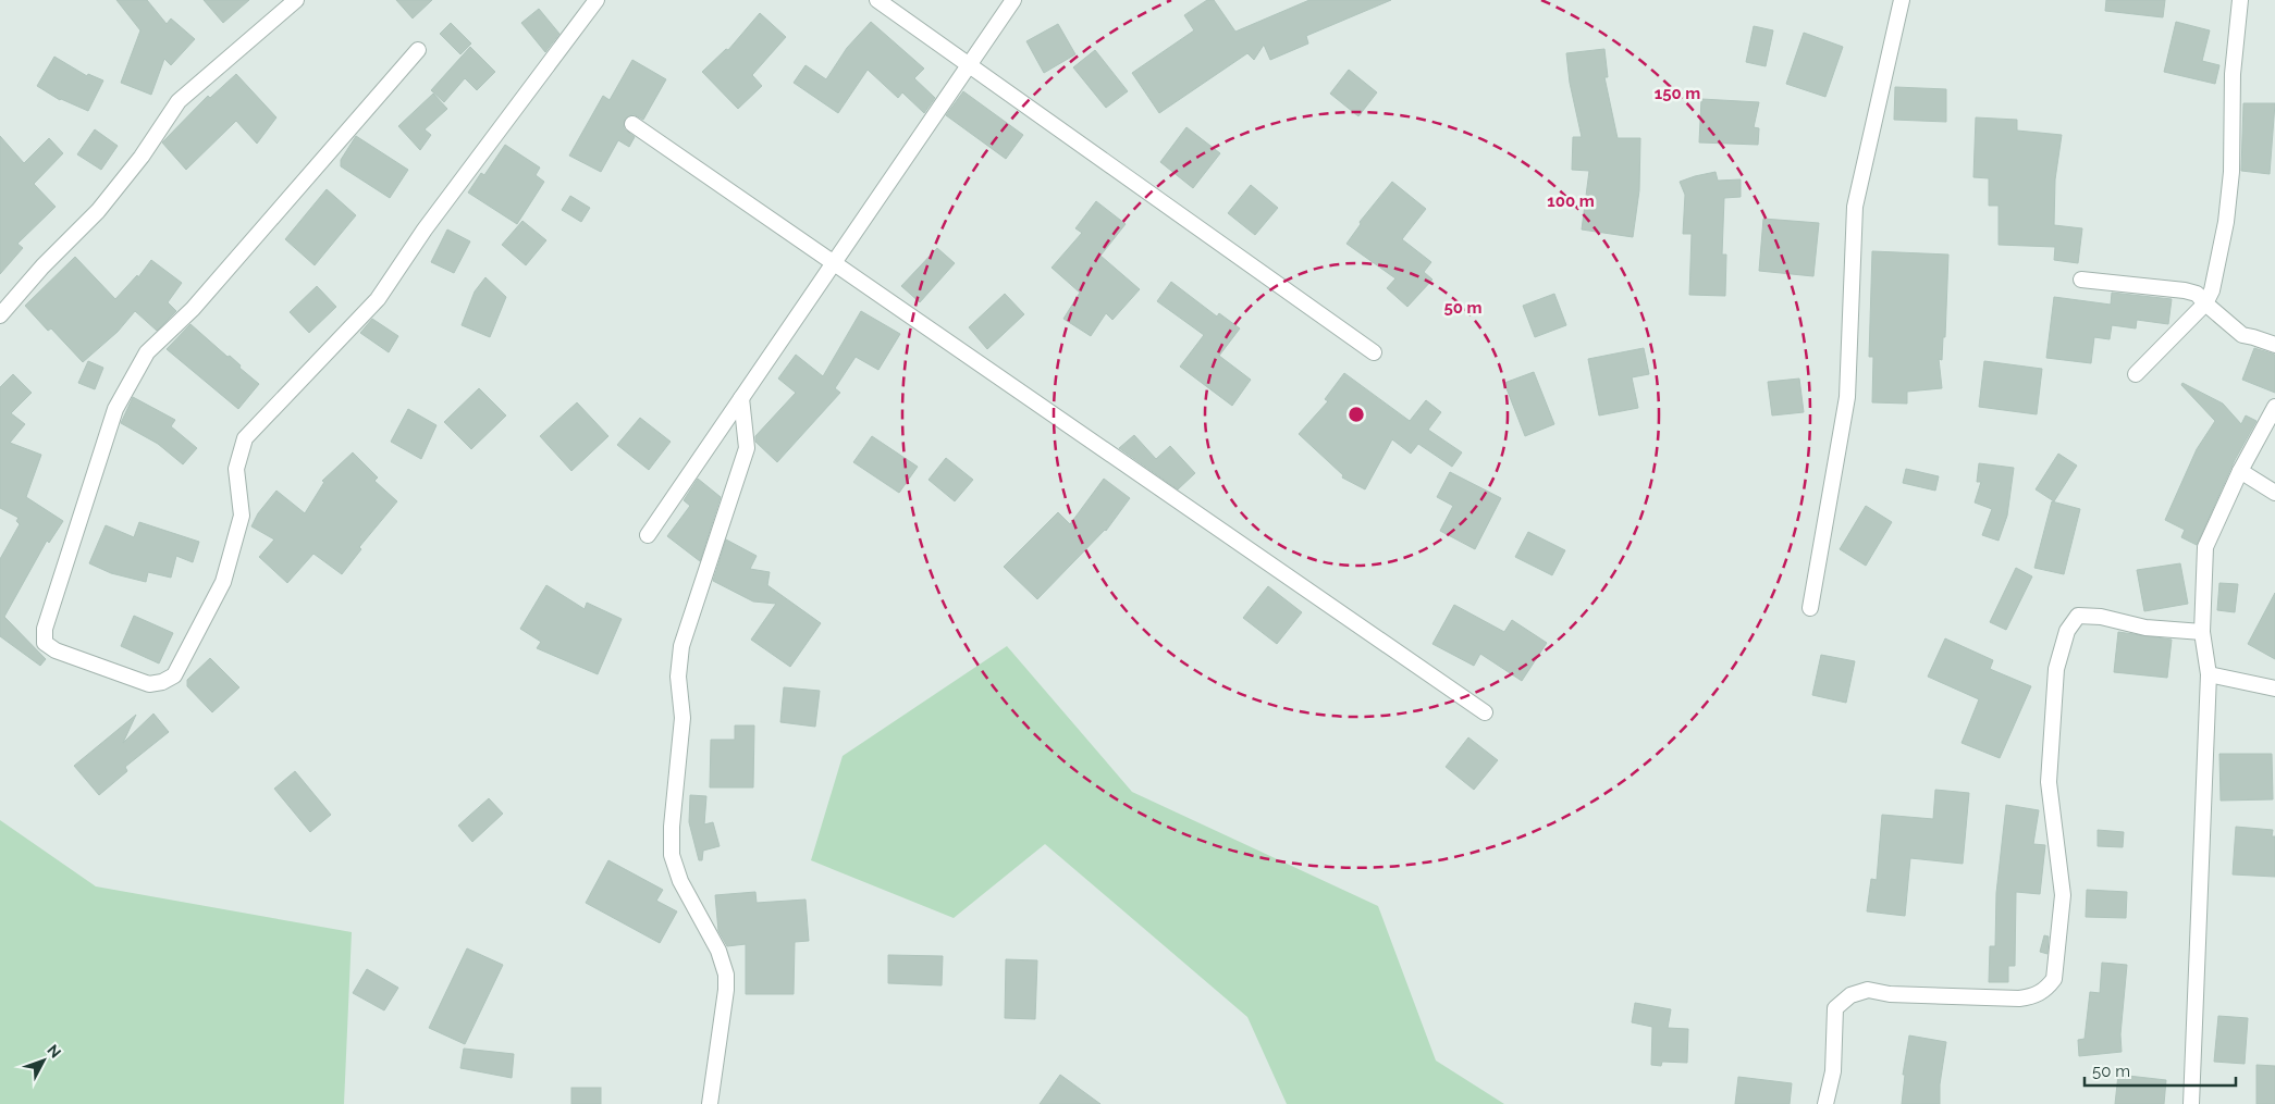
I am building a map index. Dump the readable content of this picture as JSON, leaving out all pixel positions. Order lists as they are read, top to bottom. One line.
{"scale_bar":"50 m","north":"top right","rings":["150 m","100 m","50 m"]}
